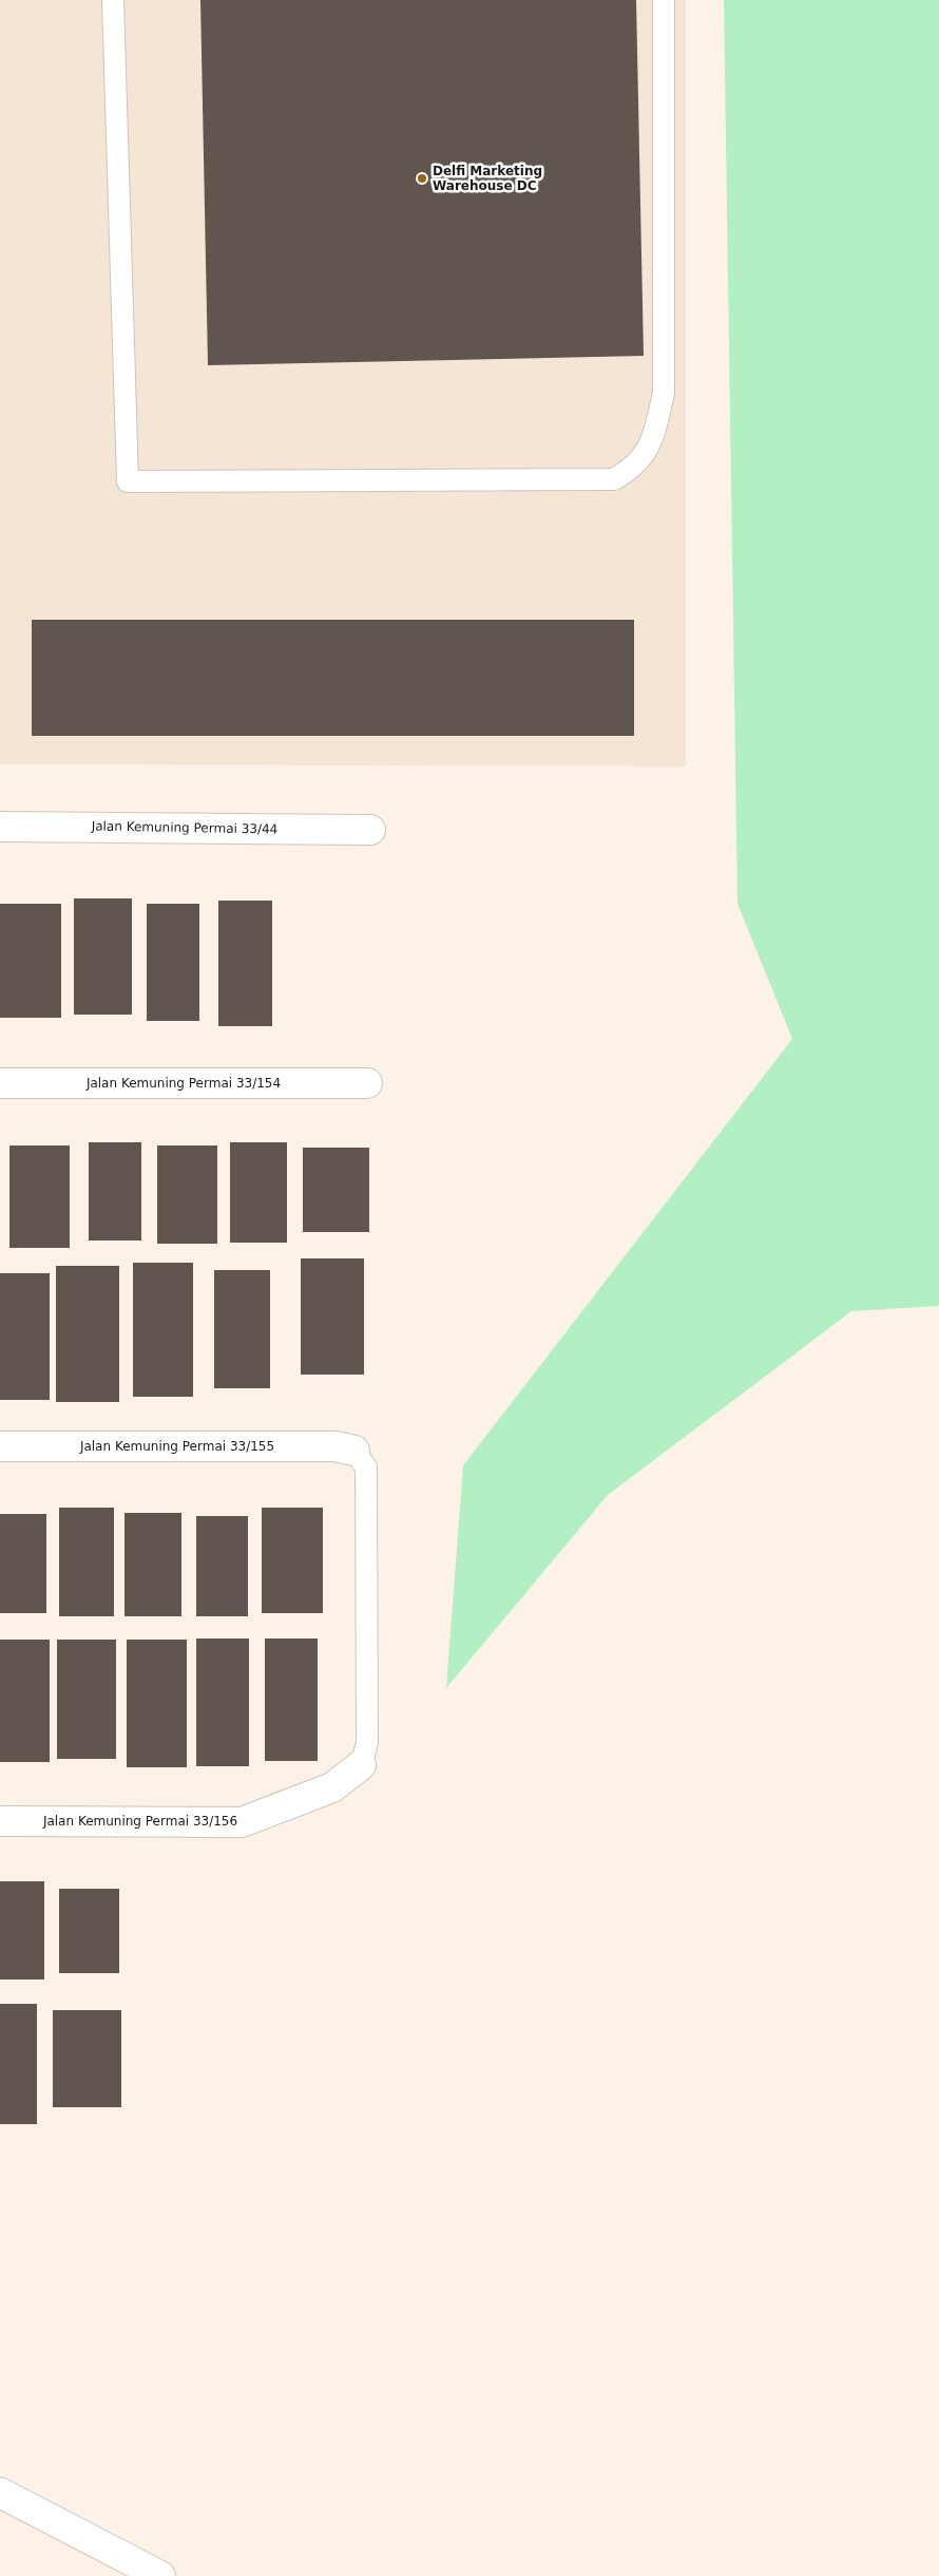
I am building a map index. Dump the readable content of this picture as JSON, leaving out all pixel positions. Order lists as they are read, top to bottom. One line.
{"streets":{"street":["Jalan Kemuning Permai 33/44","Jalan Kemuning Permai 33/154","Jalan Kemuning Permai 33/155","Jalan Kemuning Permai 33/156"]},"places":["Delfi Marketing Warehouse DC"]}
